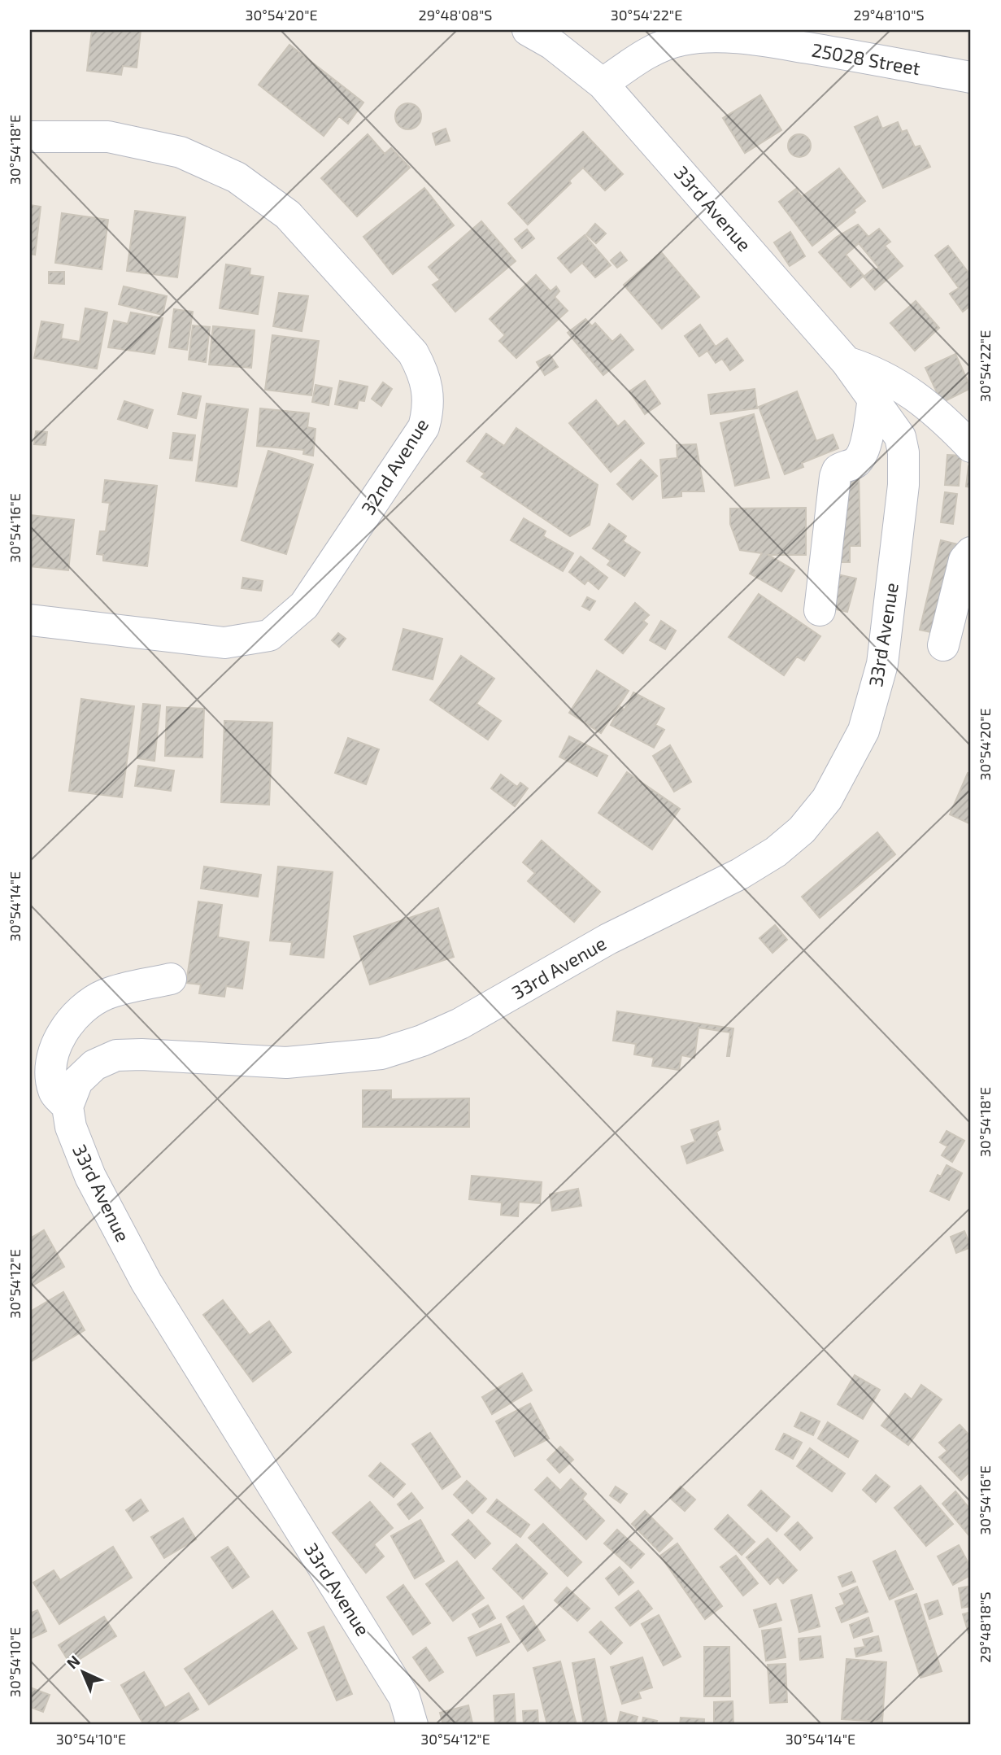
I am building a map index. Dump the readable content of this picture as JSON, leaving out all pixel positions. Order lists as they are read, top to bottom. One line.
{"streets":{"street":["25028 Street","33rd Avenue","32nd Avenue"]},"crossings":[["25028 Street","33rd Avenue"]],"north":"top left","coordinates":["30°54'20\"E","29°48'08\"S","30°54'22\"E","29°48'10\"S","30°54'18\"E","30°54'16\"E","30°54'14\"E","30°54'12\"E","29°48'18\"S","30°54'10\"E"]}
